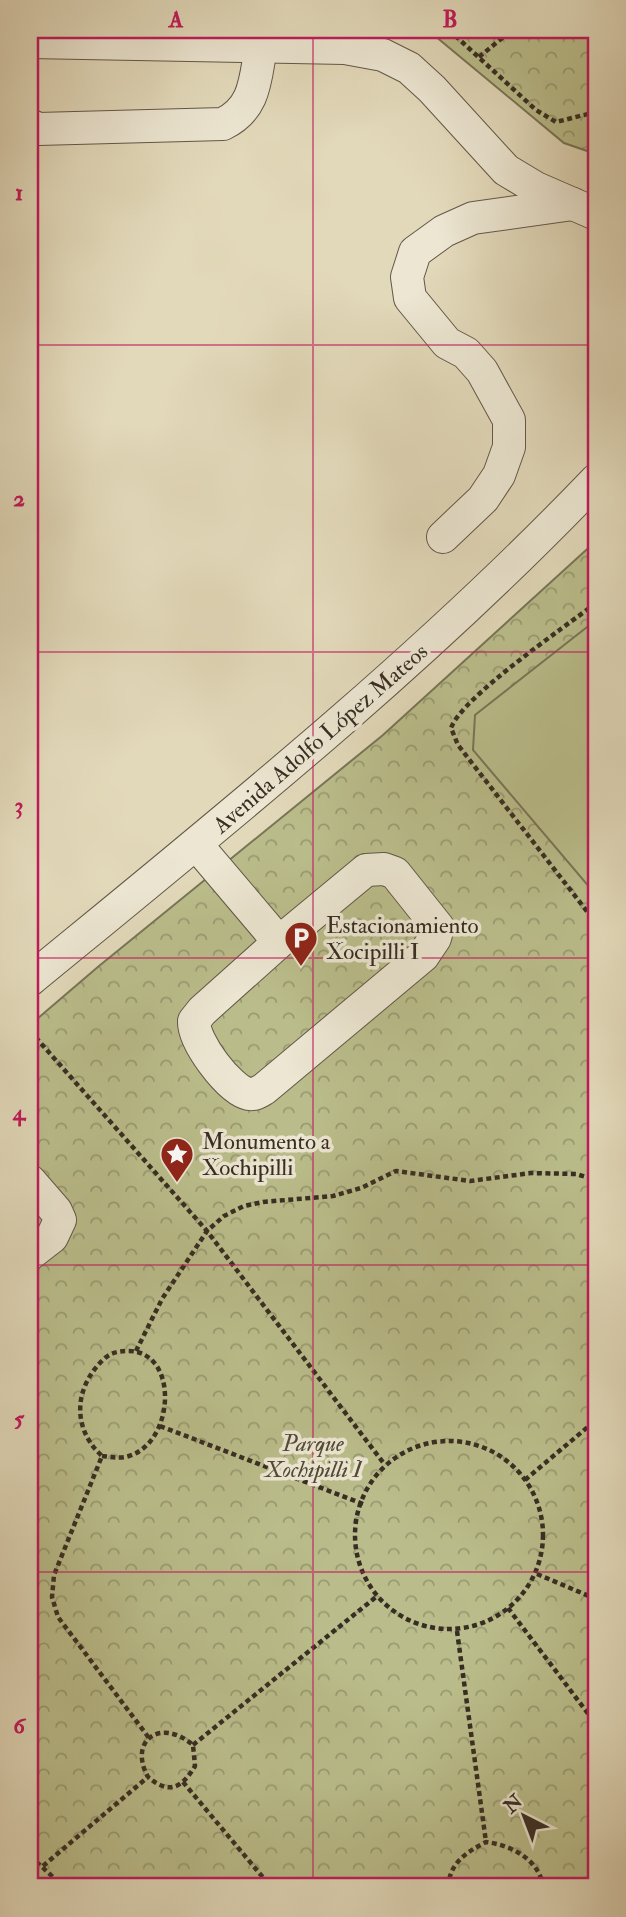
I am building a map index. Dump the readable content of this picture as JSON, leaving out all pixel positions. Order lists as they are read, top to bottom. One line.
{"streets":{"street":["Avenida Adolfo López Mateos"]},"parks":["Parque Xochipilli I"],"places":{"parking":["Estacionamiento Xocipilli I"],"place":["Monumento a Xochipilli"]},"north":"top left","grid":{"columns":["A","B"],"rows":["1","2","3","4","5","6"]}}
